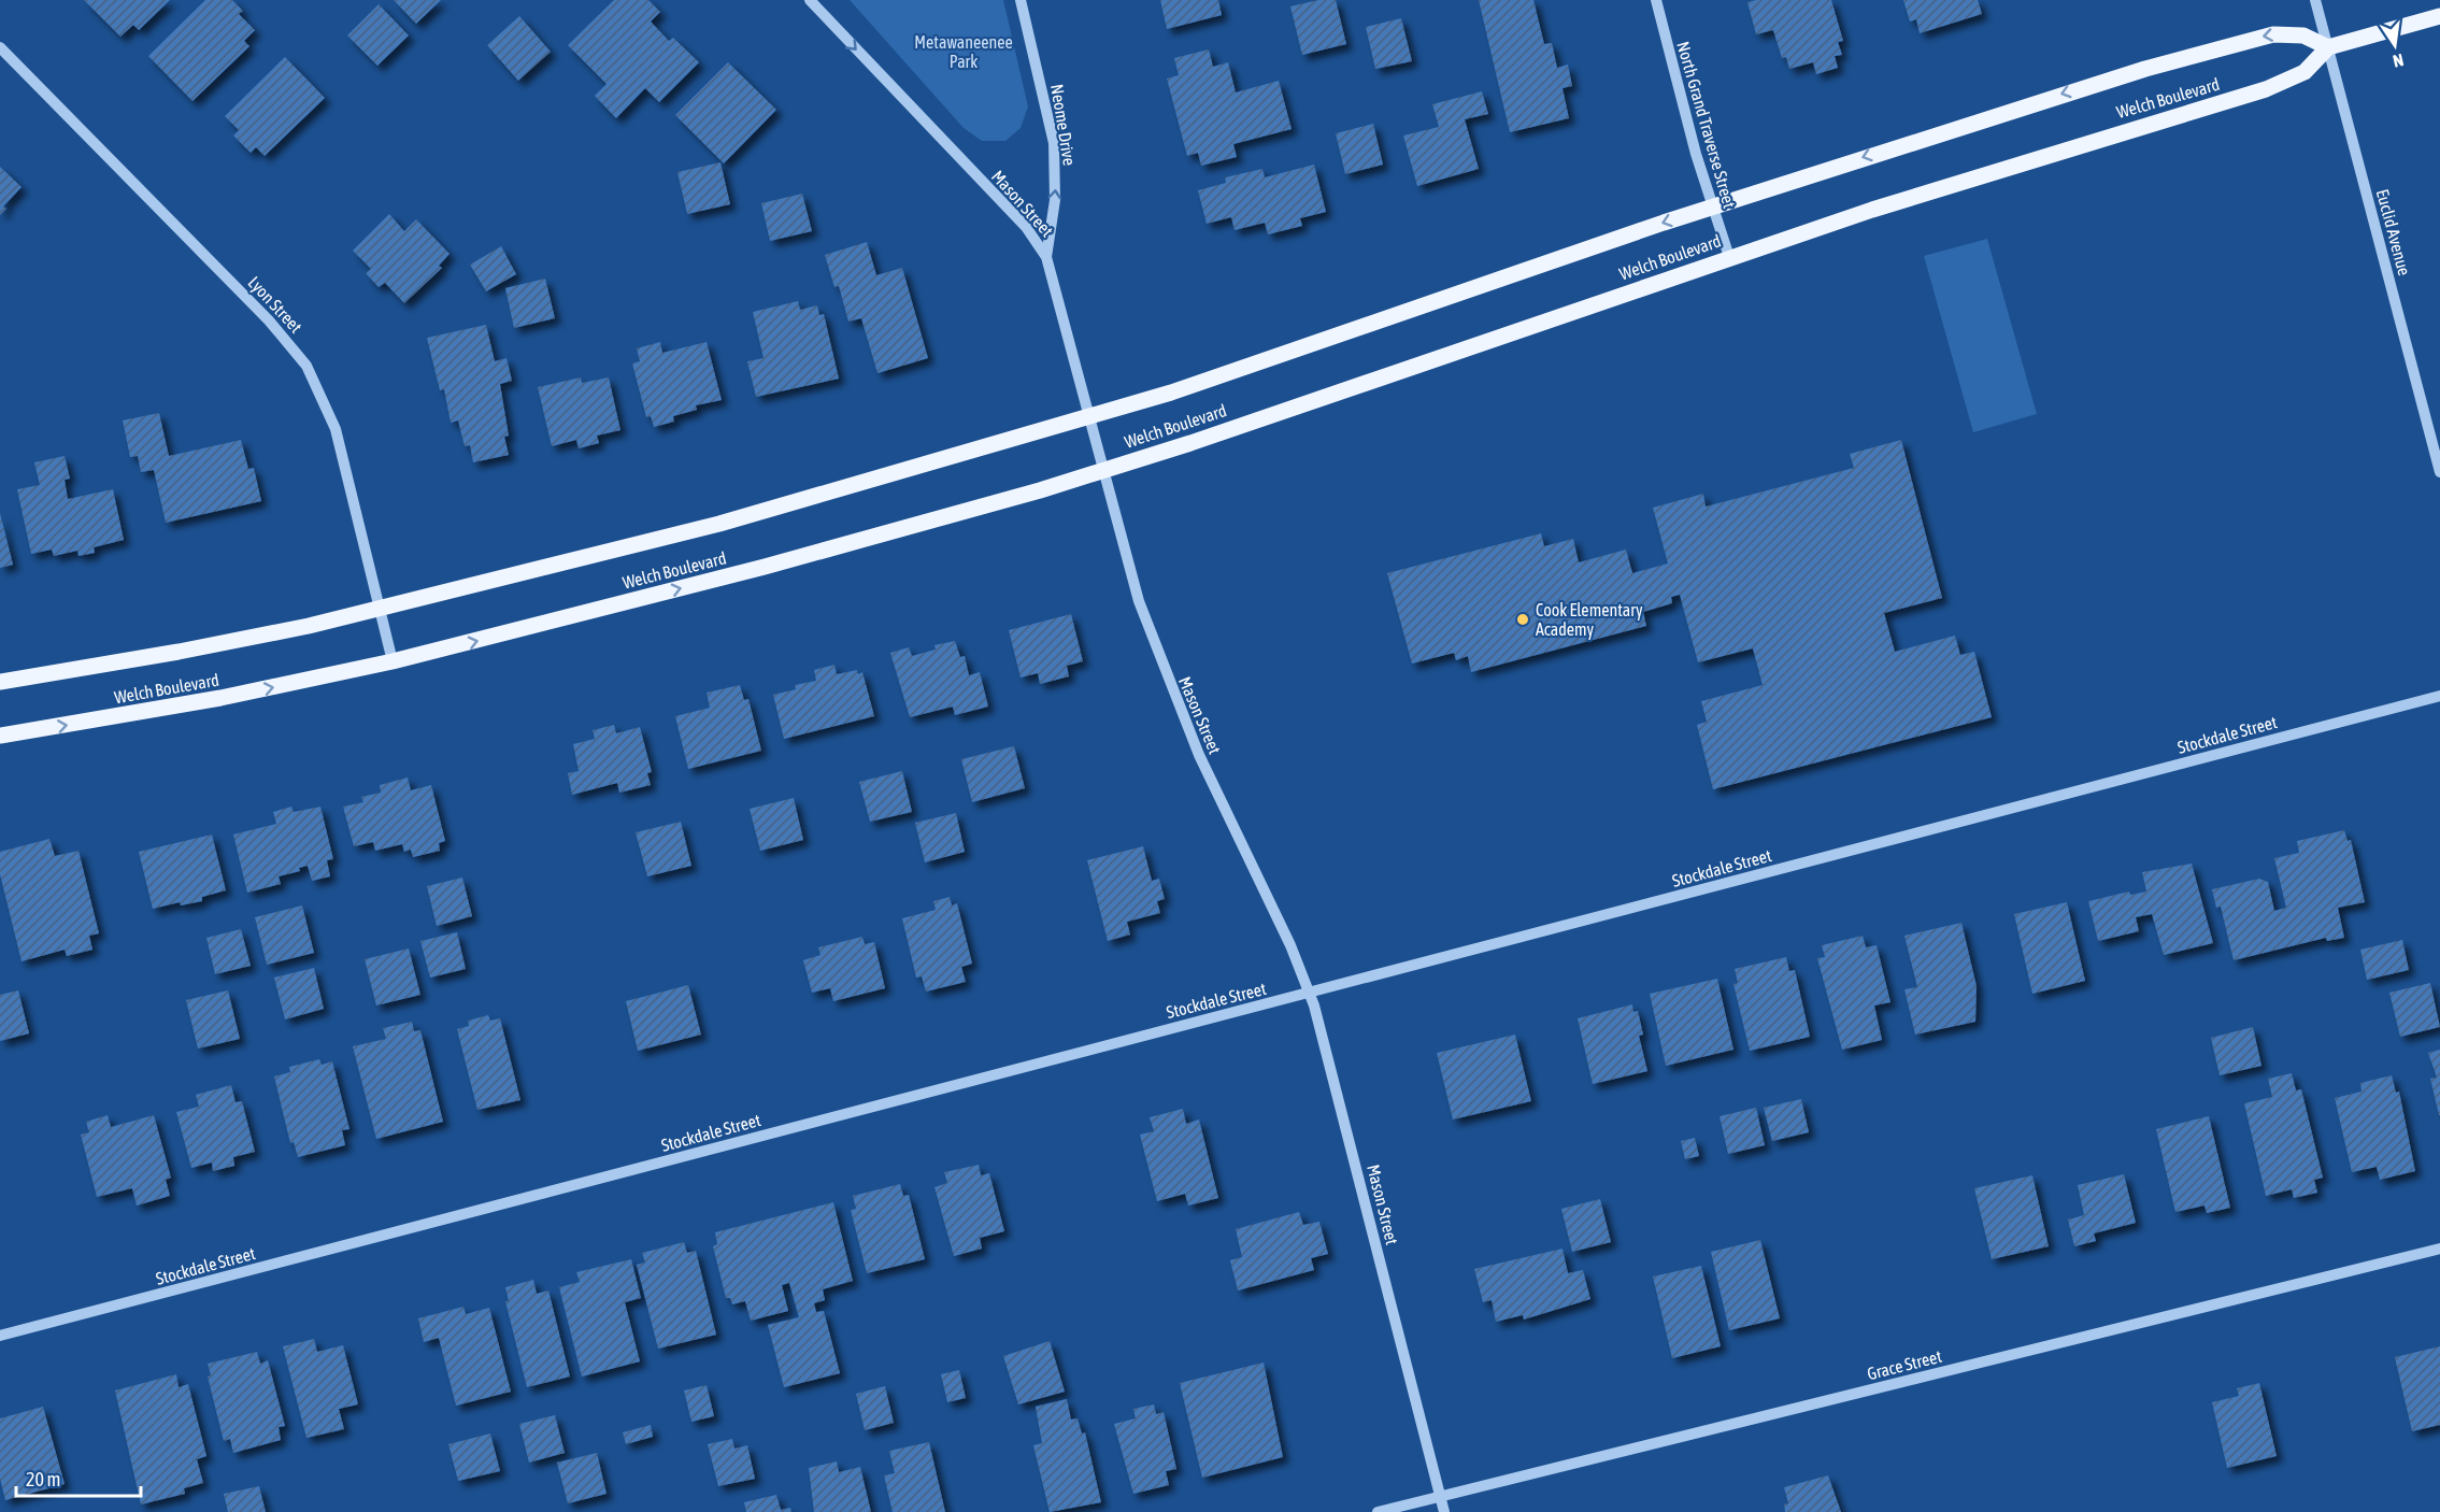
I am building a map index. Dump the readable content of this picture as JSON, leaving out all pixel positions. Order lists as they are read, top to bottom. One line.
{"streets":{"main road":["Welch Boulevard"],"street":["Neome Drive","North Grand Traverse Street","Mason Street","Euclid Avenue","Lyon Street","Stockdale Street","Grace Street"]},"crossings":[["Welch Boulevard","North Grand Traverse Street"],["Welch Boulevard","Mason Street"],["Welch Boulevard","Euclid Avenue"],["Welch Boulevard","Lyon Street"],["Neome Drive","Mason Street"],["Mason Street","Stockdale Street"],["Mason Street","Grace Street"]],"one_way":["Neome Drive"],"parks":["Metawaneenee Park"],"places":["Cook Elementary Academy"],"scale_bar":"20 m","north":"bottom"}
